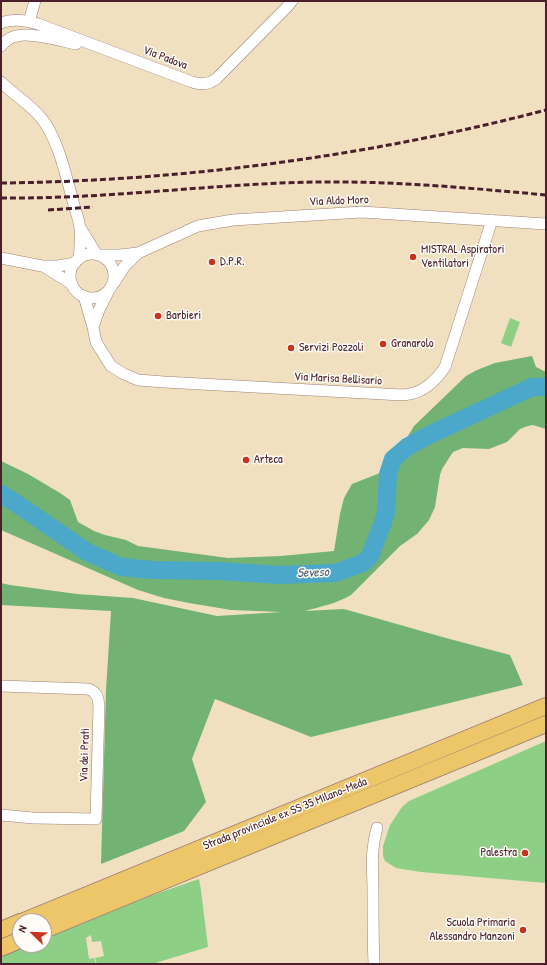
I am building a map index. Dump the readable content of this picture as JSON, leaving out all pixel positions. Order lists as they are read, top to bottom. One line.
{"streets":{"highway":["Strada provinciale ex SS 35 Milano-Meda"],"street":["Via Padova","Via Aldo Moro","Via Marisa Bellisario","Via dei Prati"]},"crossings":[["Via Aldo Moro","Via Marisa Bellisario"]],"water":["Seveso"],"places":["MISTRAL Aspiratori Ventilatori","D.P.R.","Barbieri","Granarolo","Servizi Pozzoli","Arteca","Palestra","Scuola Primaria Alessandro Manzoni"],"north":"top left"}
